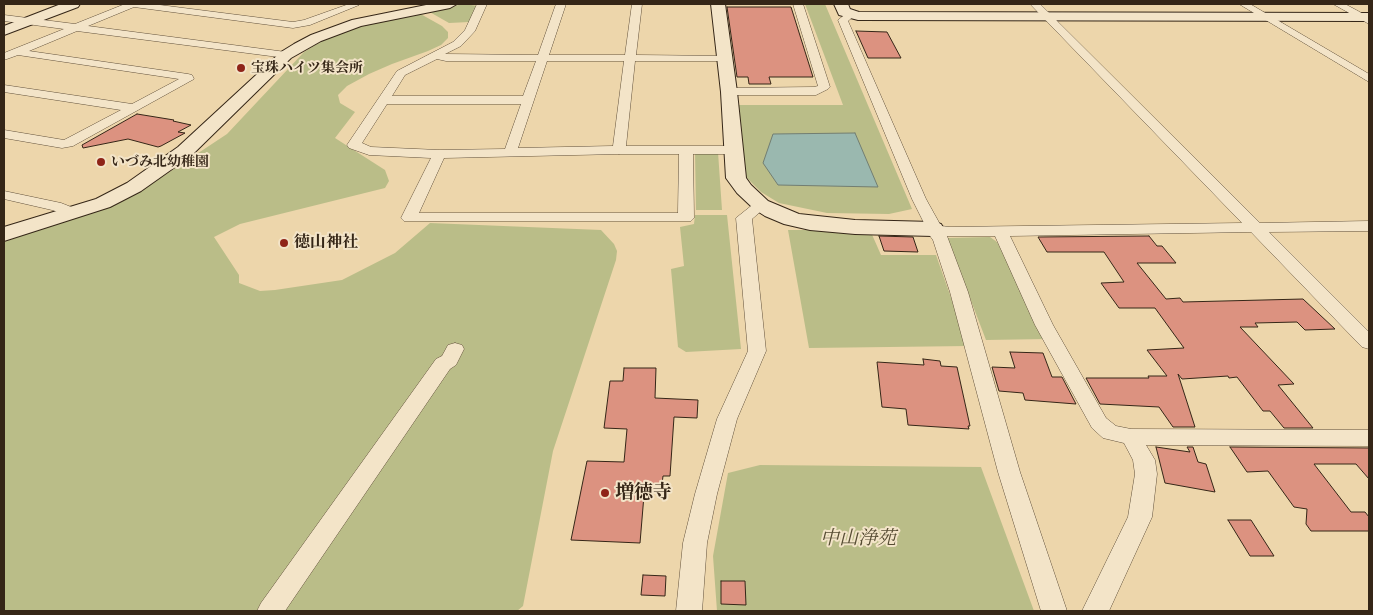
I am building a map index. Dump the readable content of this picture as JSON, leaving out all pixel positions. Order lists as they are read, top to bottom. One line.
{"parks":["中山浄苑"],"places":["宝珠ハイツ集会所","いづみ北幼稚園","徳山神社","増徳寺"]}
